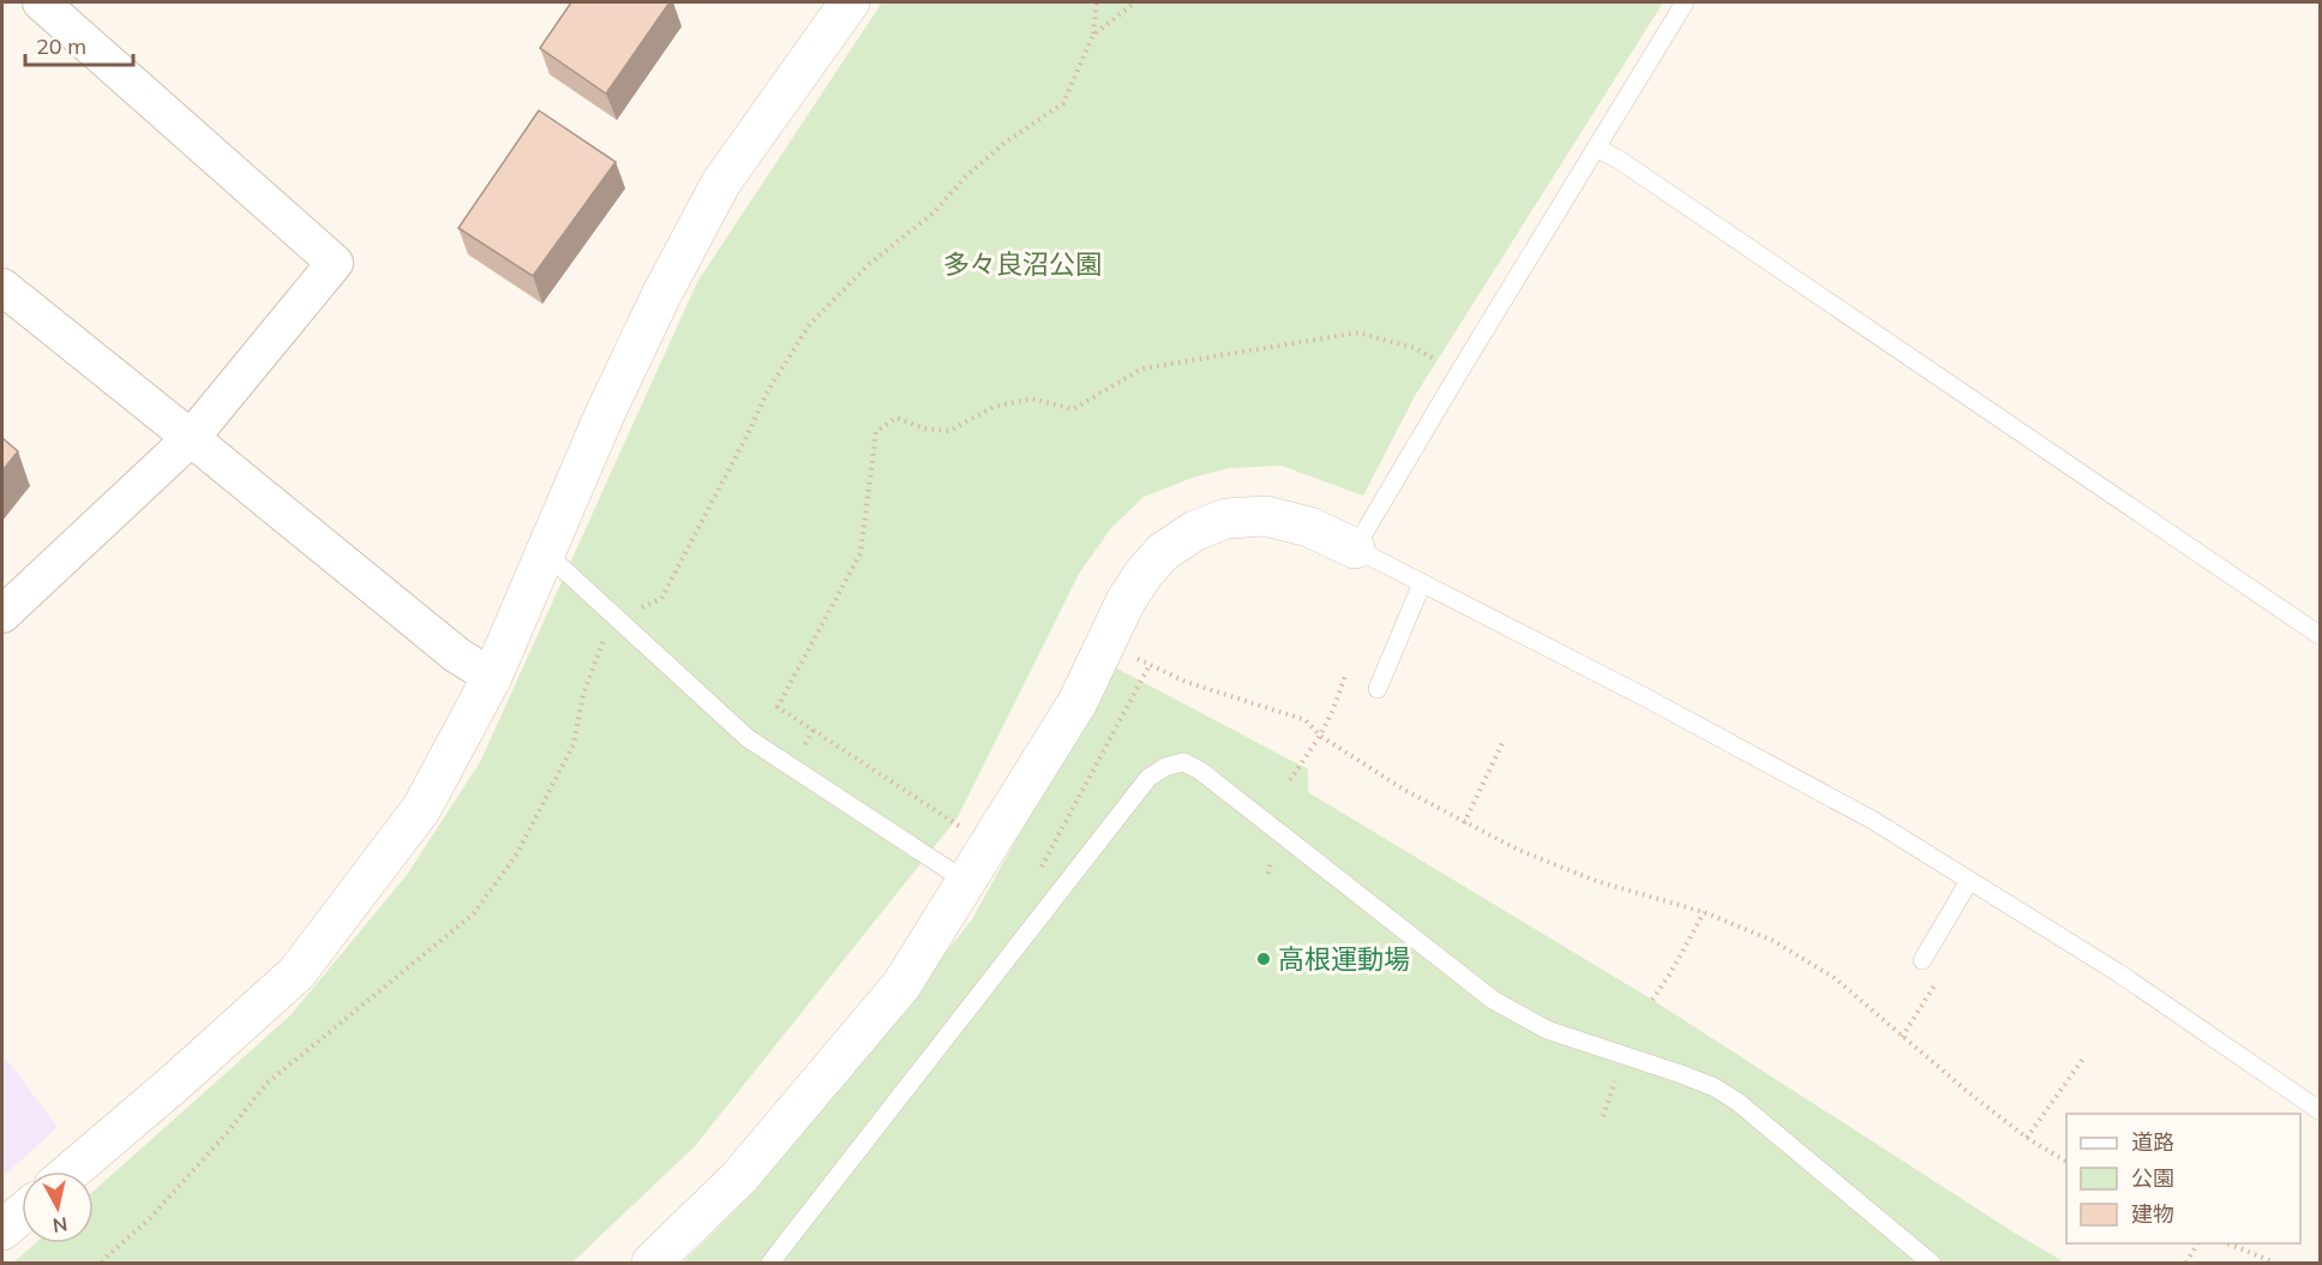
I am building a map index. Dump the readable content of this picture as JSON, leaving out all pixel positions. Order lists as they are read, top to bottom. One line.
{"parks":["多々良沼公園"],"places":["高根運動場"],"legend":["道路","公園","建物"],"scale_bar":"20 m","north":"bottom"}
